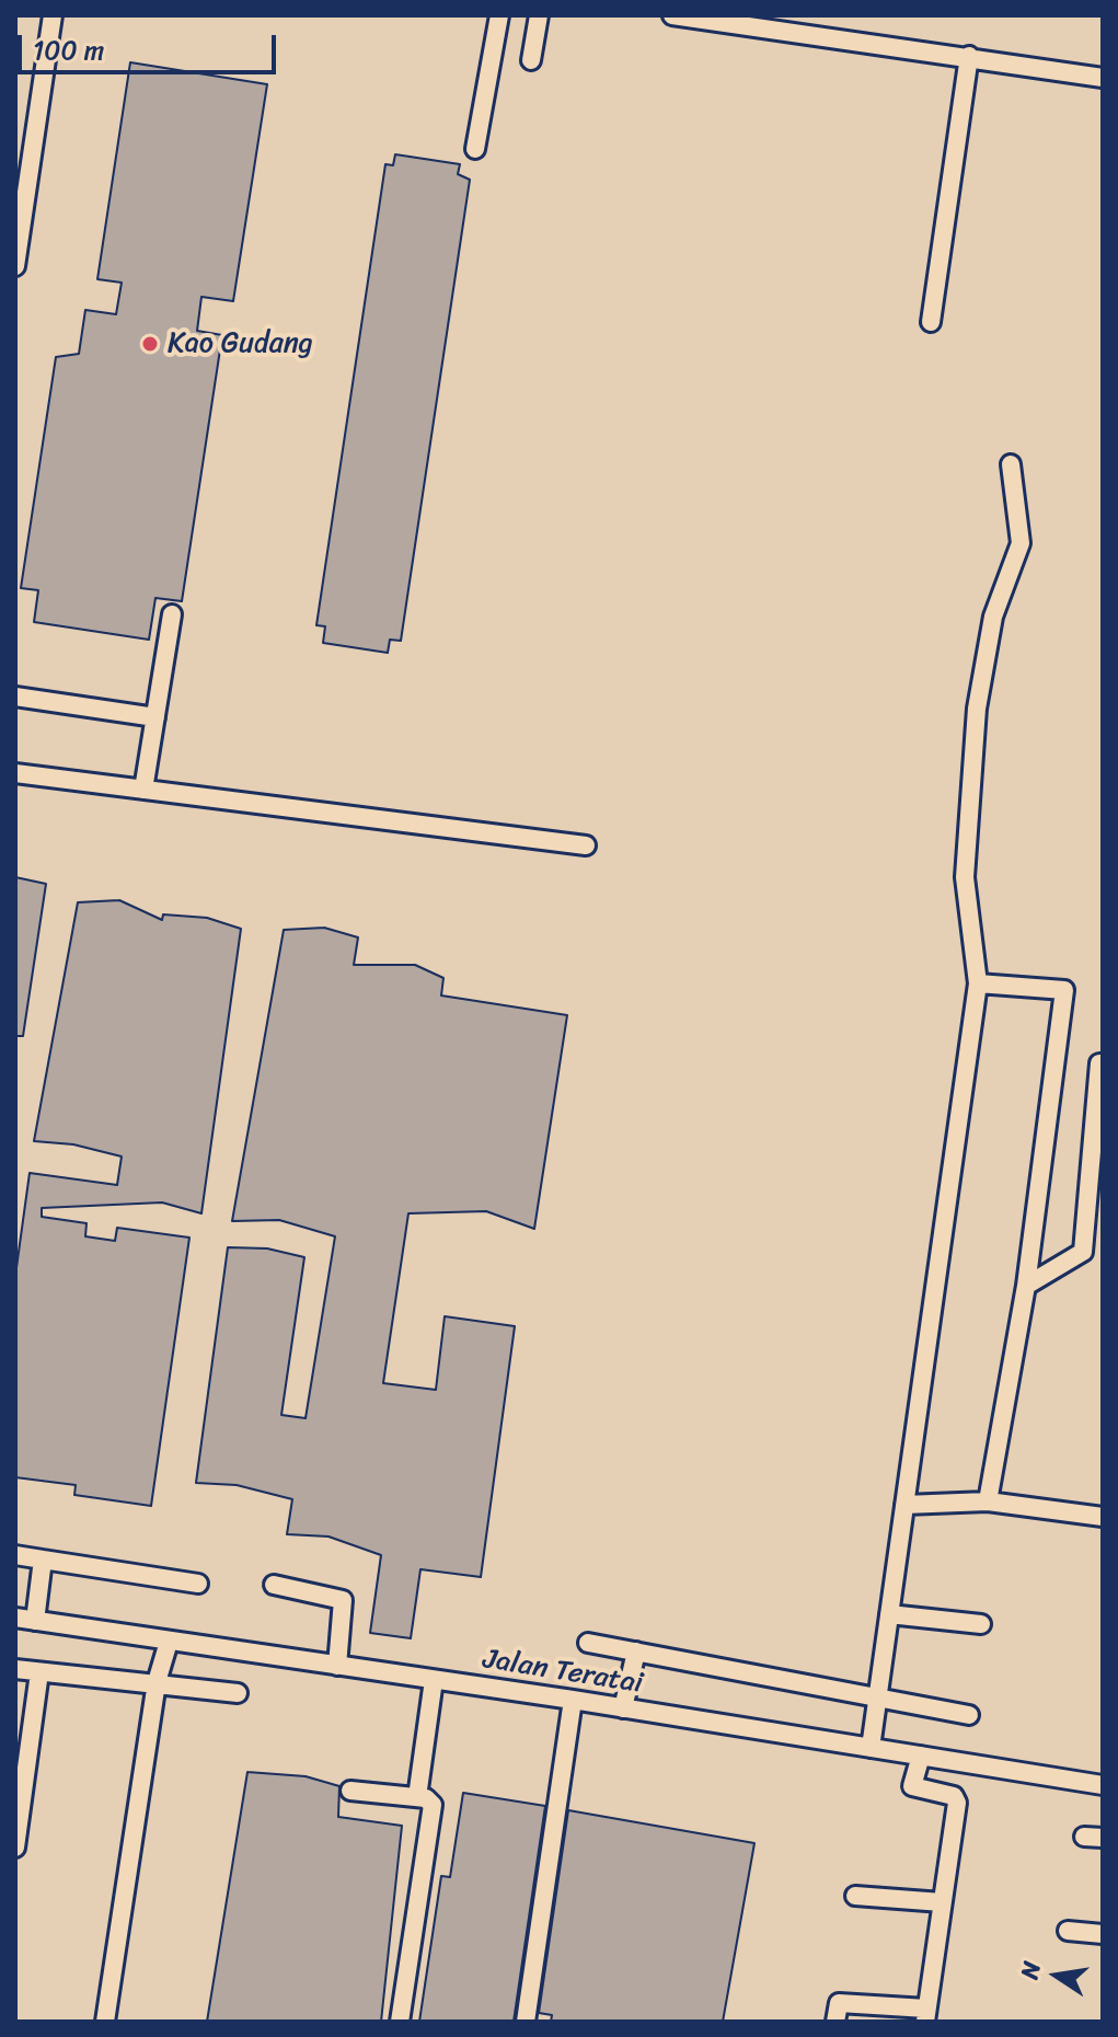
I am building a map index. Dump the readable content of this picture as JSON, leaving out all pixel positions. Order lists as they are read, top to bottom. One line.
{"streets":{"street":["Jalan Teratai"]},"places":["Kao Gudang"],"scale_bar":"100 m","north":"left"}
